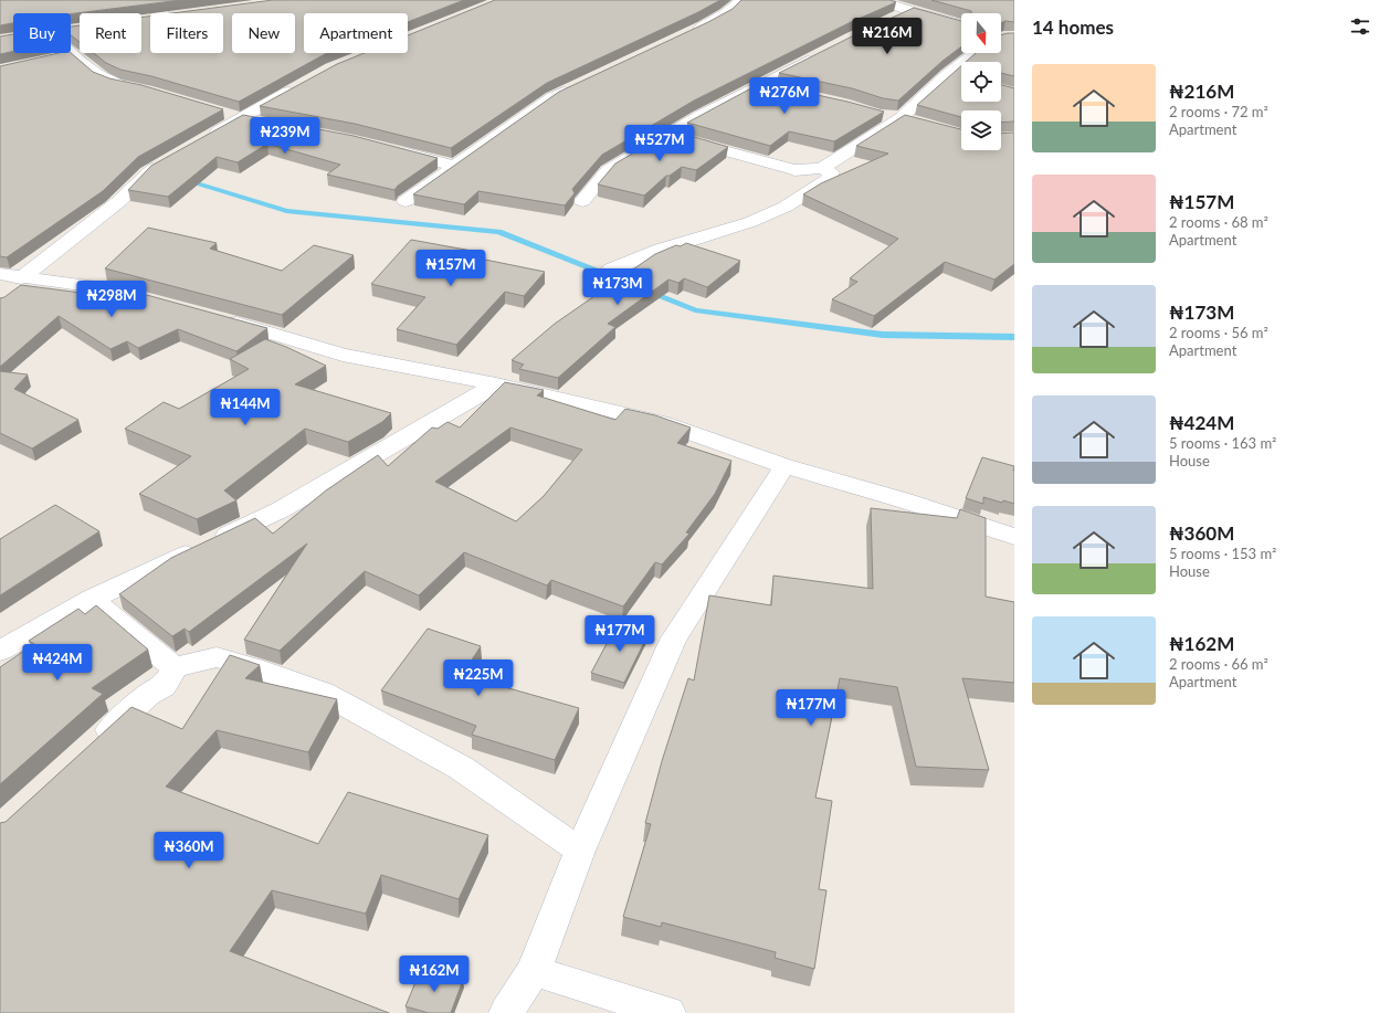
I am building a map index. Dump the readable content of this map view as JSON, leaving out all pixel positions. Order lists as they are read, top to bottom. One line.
{"north":"bottom","page":{"heading":"14 homes","chip":["Buy","Rent","Filters","New","Apartment"],"price":["₦216M","₦276M","₦239M","₦527M","₦157M","₦173M","₦298M","₦144M","₦177M","₦424M","₦225M","₦177M","₦360M","₦162M"],"list":[{"name":"₦216M","note":"2 rooms · 72 m² · Apartment"},{"name":"₦157M","note":"2 rooms · 68 m² · Apartment"},{"name":"₦173M","note":"2 rooms · 56 m² · Apartment"},{"name":"₦424M","note":"5 rooms · 163 m² · House"},{"name":"₦360M","note":"5 rooms · 153 m² · House"},{"name":"₦162M","note":"2 rooms · 66 m² · Apartment"}]}}
